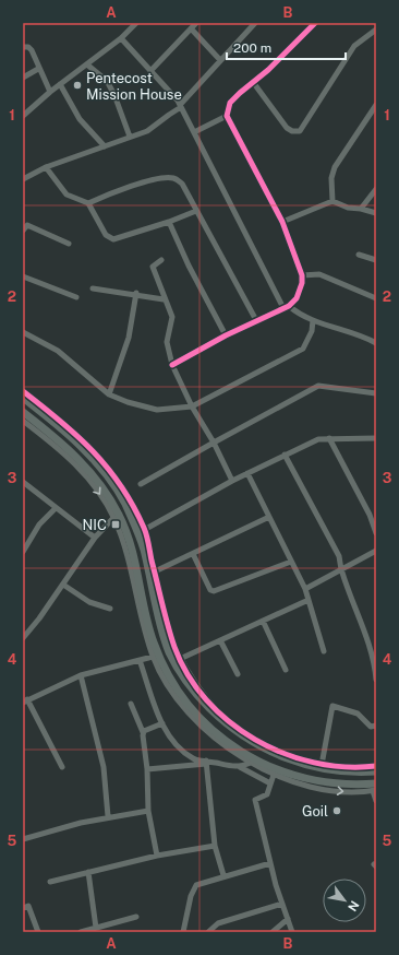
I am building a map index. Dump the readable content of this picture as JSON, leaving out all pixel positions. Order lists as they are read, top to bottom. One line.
{"places":{"other":["Pentecost Mission House","Goil"],"transit":["NIC"]},"scale_bar":"200 m","north":"bottom right","grid":{"columns":["A","B"],"rows":["1","2","3","4","5"]}}
